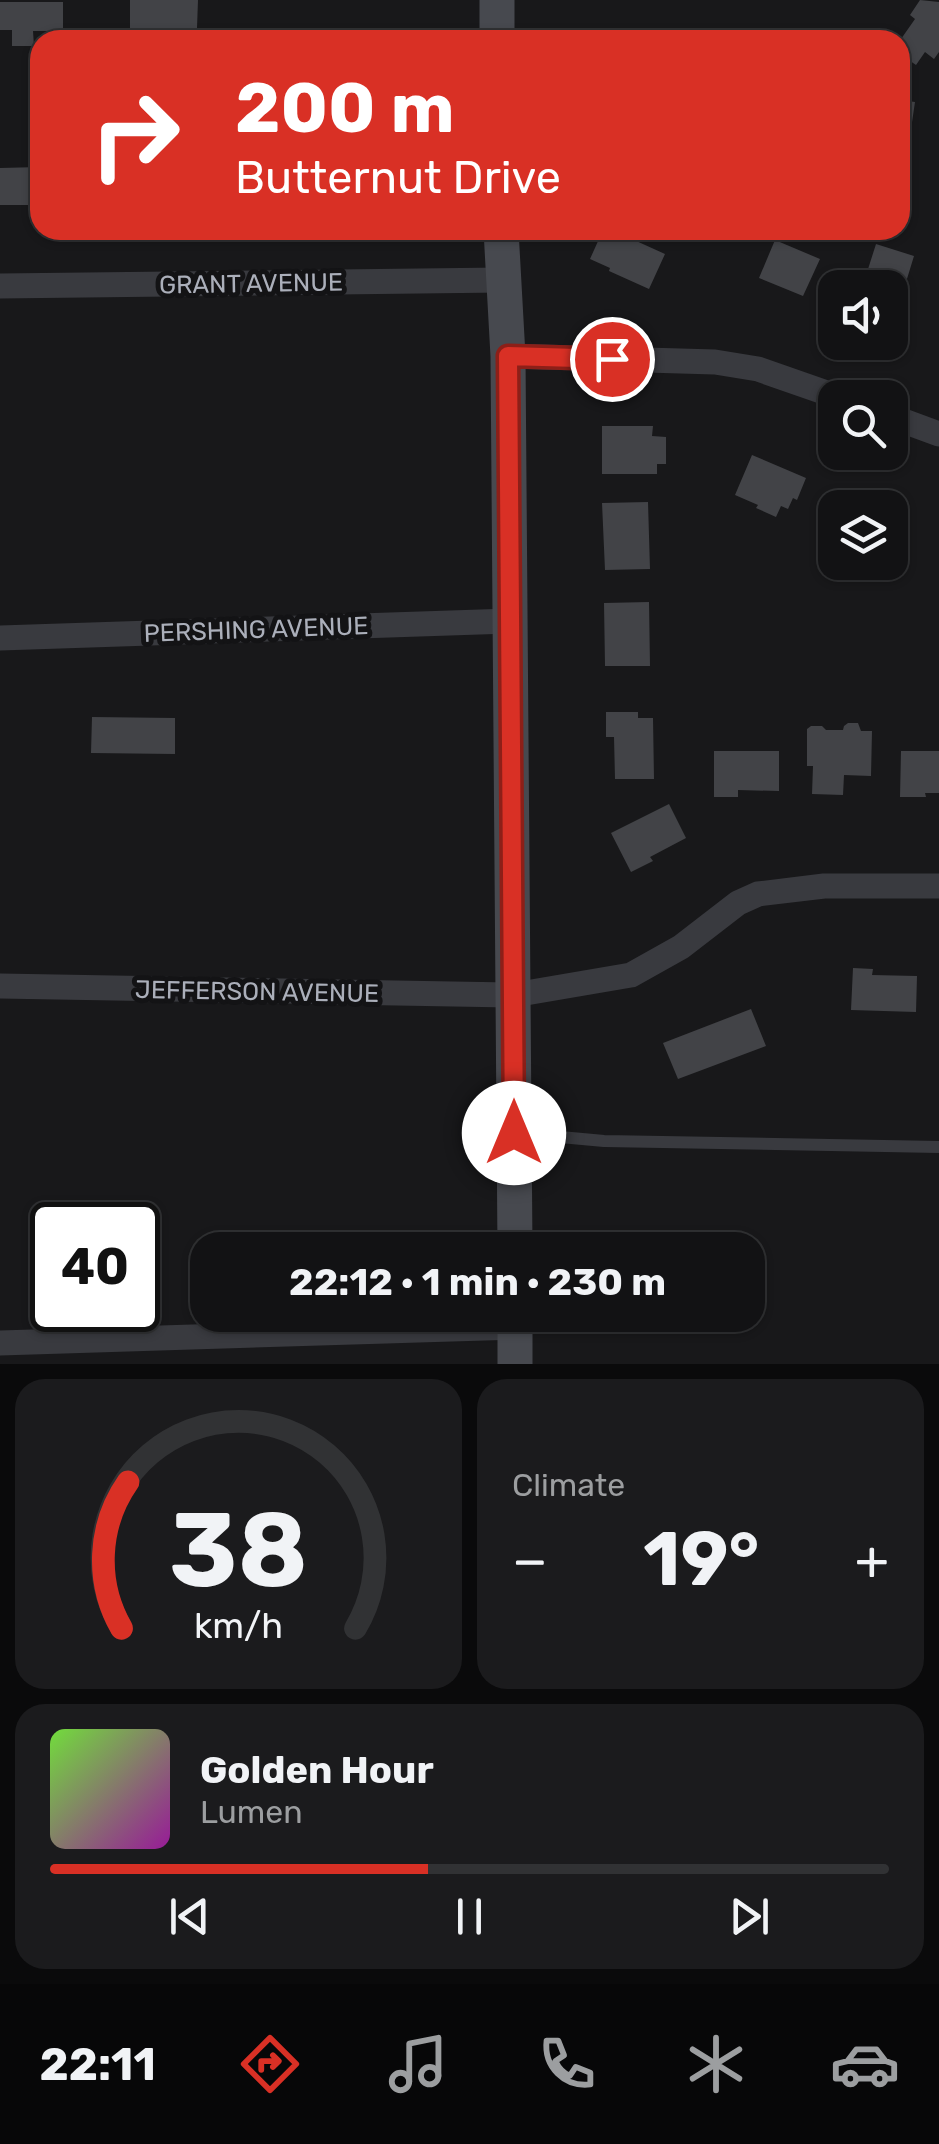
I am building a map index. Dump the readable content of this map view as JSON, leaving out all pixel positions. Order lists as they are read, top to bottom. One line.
{"streets":{"street":["GRANT AVENUE","PERSHING AVENUE","JEFFERSON AVENUE"]},"page":{"turn":["200 m","Butternut Drive"],"limit":"40","trip":"22:12 · 1 min · 230 m","tile":"Climate","heat":["−","19°","+"],"song":["Golden Hour","Lumen"],"tabs":"22:11","gauge":["38","km/h"]}}
